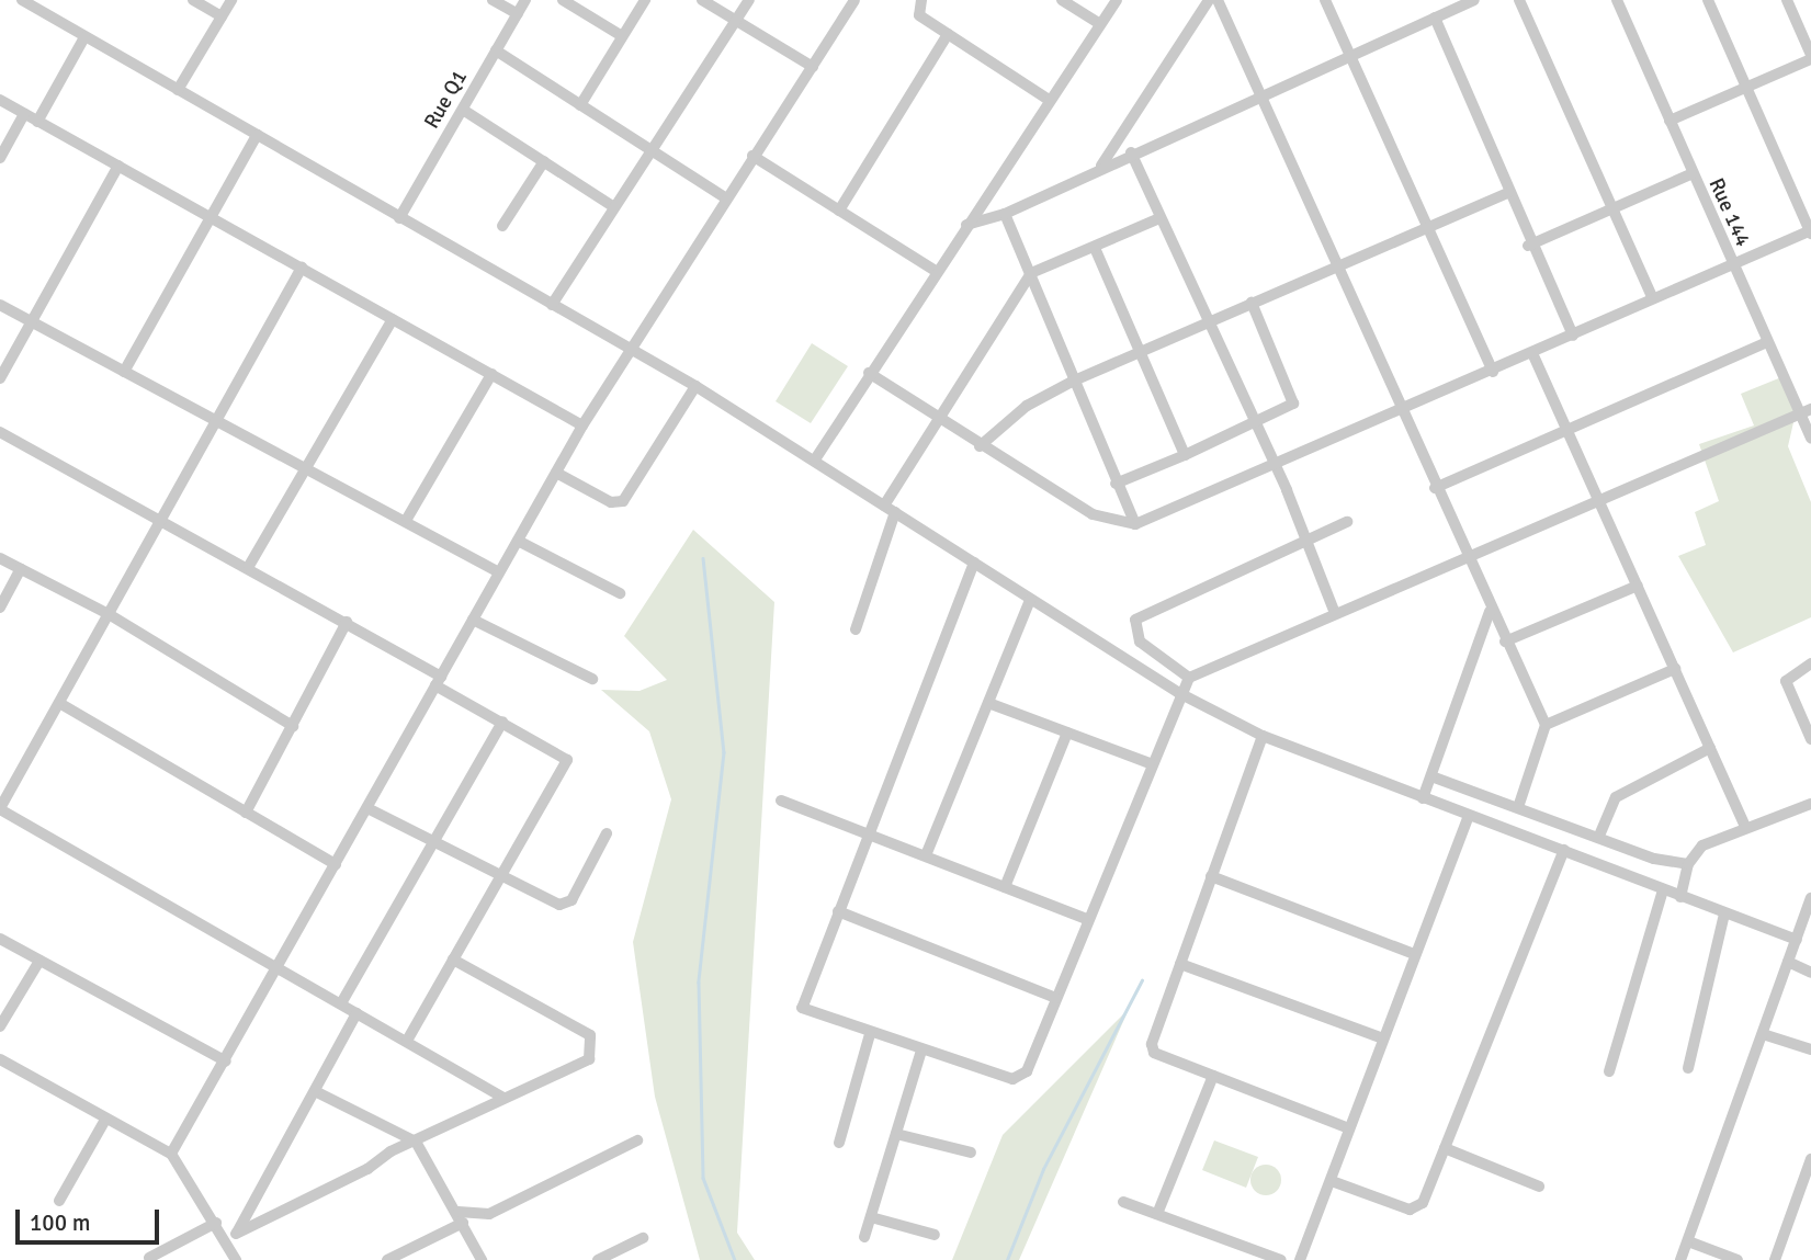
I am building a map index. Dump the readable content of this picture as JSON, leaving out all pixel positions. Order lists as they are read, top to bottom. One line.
{"streets":{"street":["Rue Q1","Rue 144"]},"scale_bar":"100 m"}
